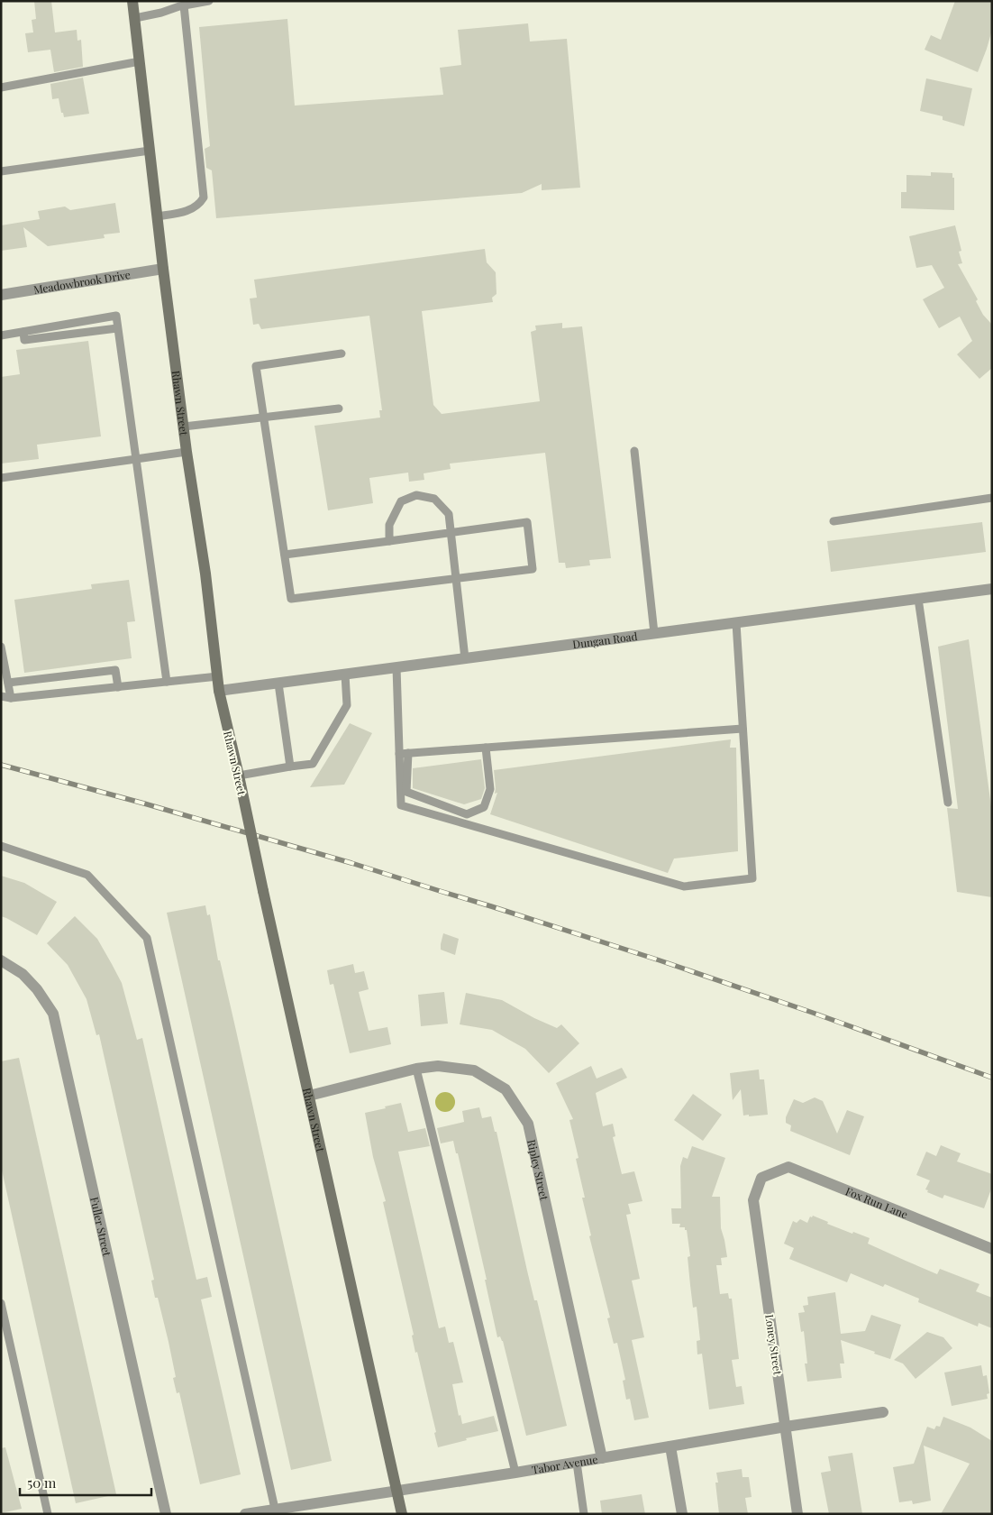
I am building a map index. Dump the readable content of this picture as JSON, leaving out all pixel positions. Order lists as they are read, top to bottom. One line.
{"streets":{"main road":["Rhawn Street"],"street":["Meadowbrook Drive","Dungan Road","Ripley Street","Fox Run Lane","Fuller Street","Loney Street","Tabor Avenue"]},"crossings":[["Meadowbrook Drive","Rhawn Street"],["Rhawn Street","Dungan Road"],["Rhawn Street","Ripley Street"],["Rhawn Street","Tabor Avenue"],["Ripley Street","Tabor Avenue"],["Fox Run Lane","Loney Street"],["Loney Street","Tabor Avenue"]],"scale_bar":"50 m"}
